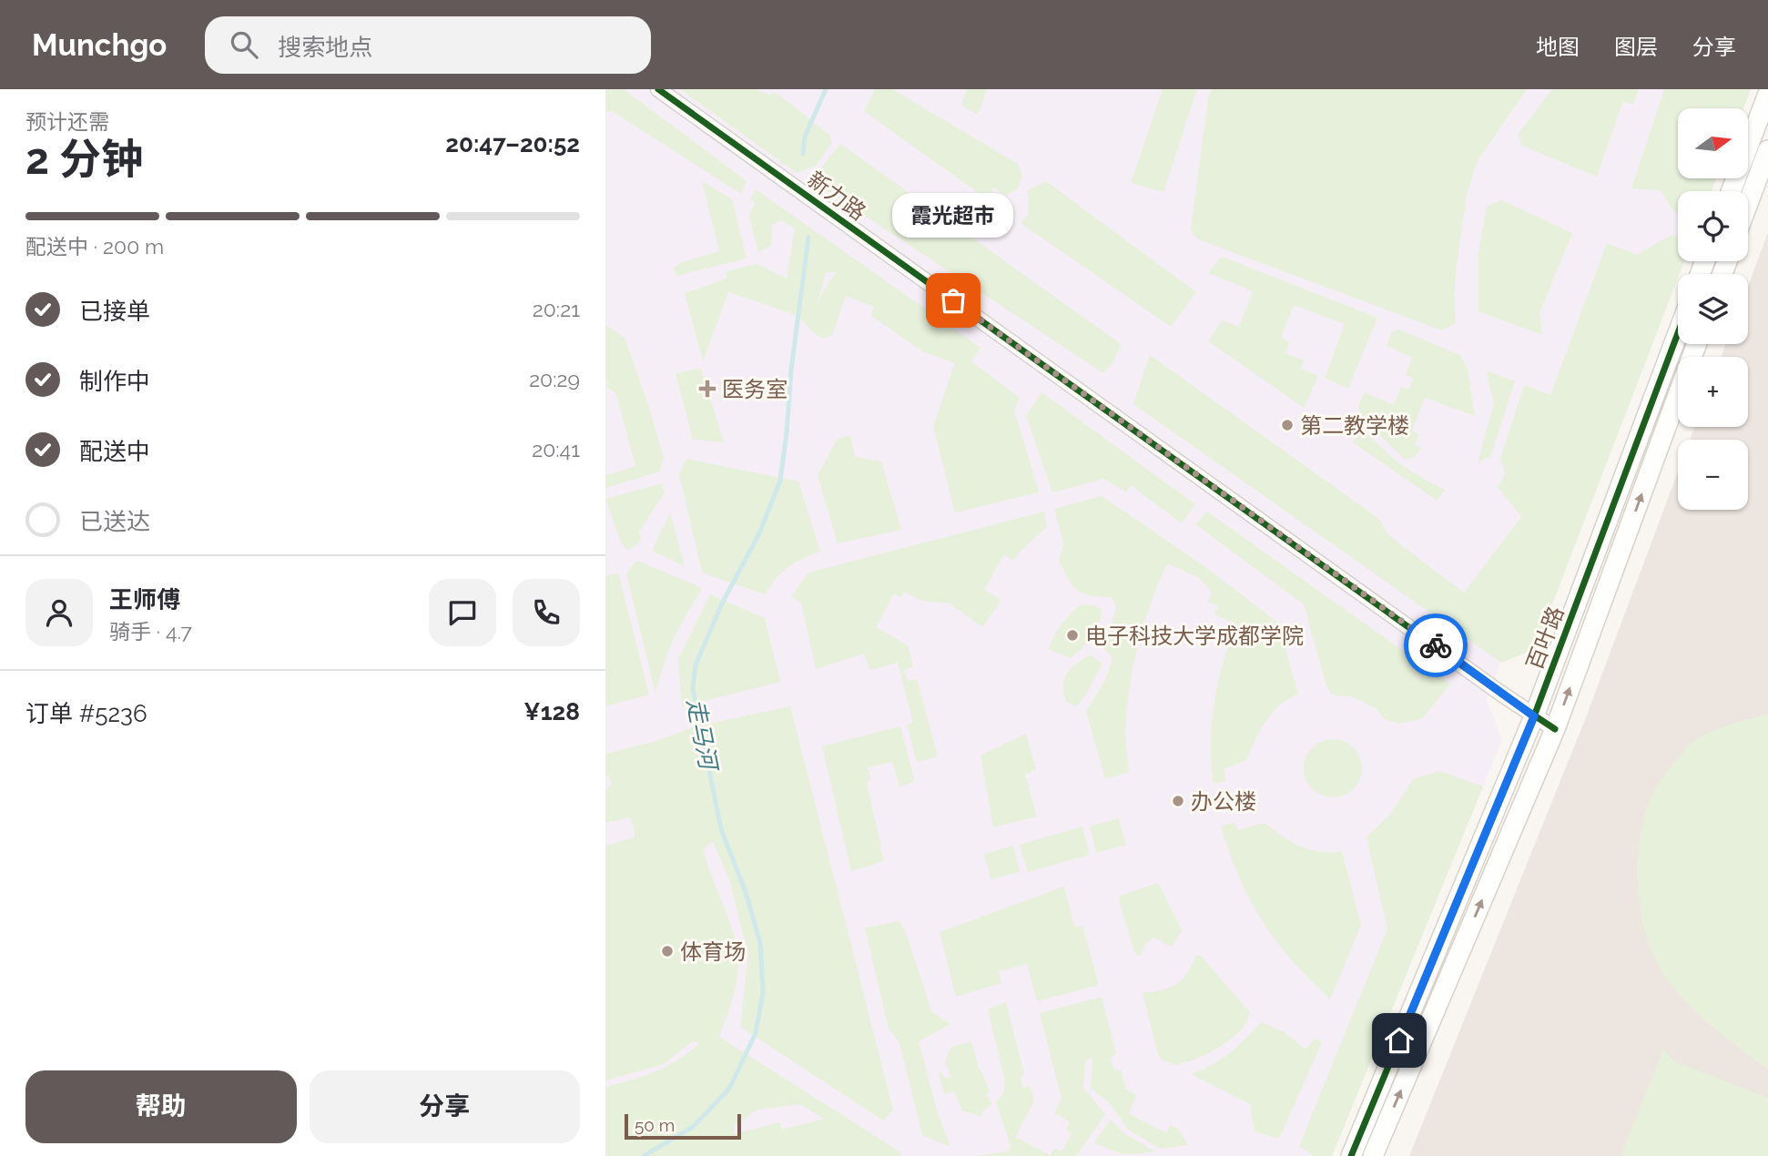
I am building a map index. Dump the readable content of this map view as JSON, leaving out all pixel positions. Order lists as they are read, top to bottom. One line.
{"streets":{"street":["新力路","百叶路"]},"crossings":[["新力路","百叶路"]],"water":["走马河"],"places":{"other":["霞光超市","第二教学楼","电子科技大学成都学院","办公楼","体育场"],"health":["医务室"]},"scale_bar":"50 m","north":"right","page":{"header":"Munchgo","search":"搜索地点","nav":["地图","图层","分享"],"heading":["2 分钟","预计还需","20:47–20:52"],"panel":["王师傅","骑手 · 4.7","订单 #5236","¥128"],"map_buttons":["+","−"],"bubble":"霞光超市","bar":"配送中 · 200 m","list":[["已接单","20:21"],["制作中","20:29"],["配送中","20:41"],"已送达"],"buttons":["帮助","分享"],"scale":"50 m"}}
